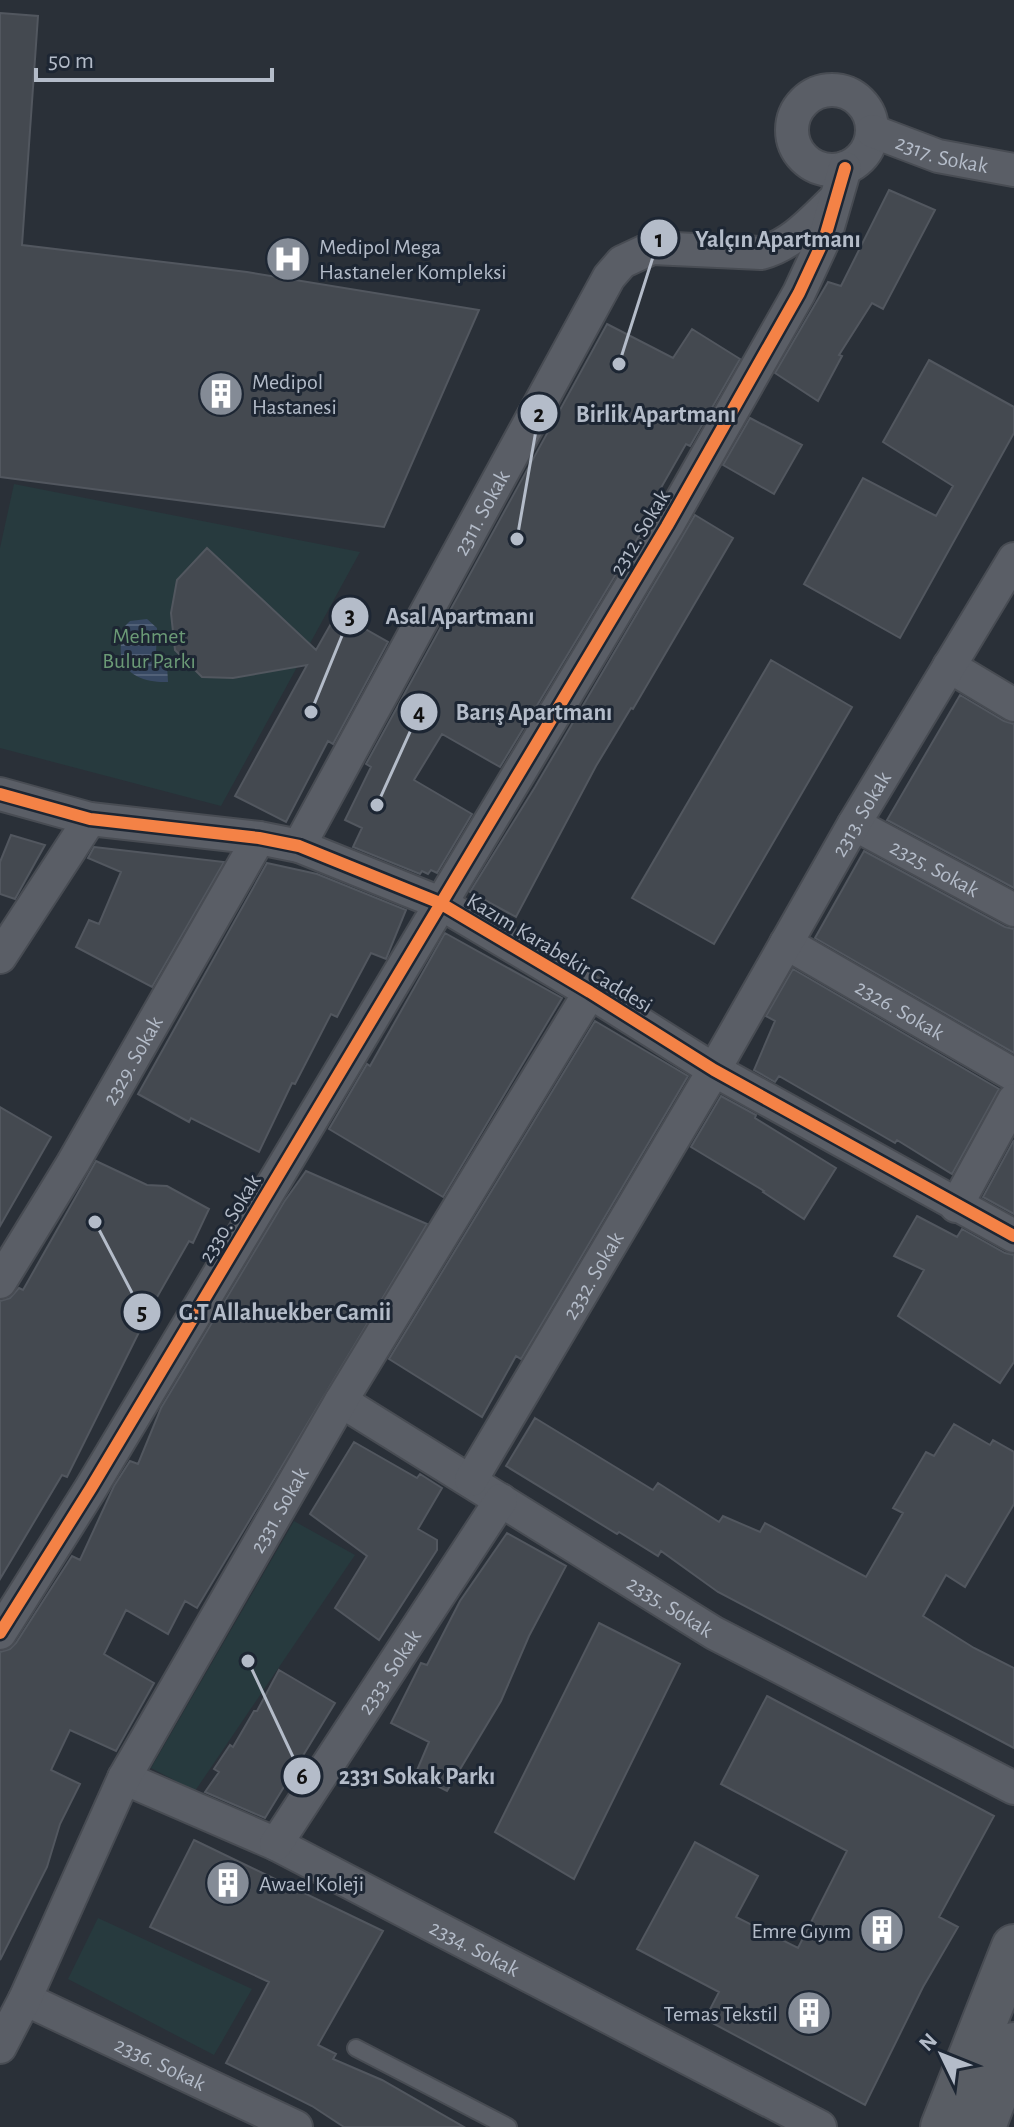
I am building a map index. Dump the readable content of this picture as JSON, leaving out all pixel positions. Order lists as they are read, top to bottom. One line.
{"streets":{"street":["2317. Sokak","2311. Sokak","2312. Sokak","2313. Sokak","2325. Sokak","Kazım Karabekir Caddesi","2326. Sokak","2329. Sokak","2330. Sokak","2332. Sokak","2331. Sokak","2335. Sokak","2333. Sokak","2334. Sokak","2336. Sokak"]},"crossings":[["2317. Sokak","2312. Sokak"],["2311. Sokak","Kazım Karabekir Caddesi"],["2312. Sokak","Kazım Karabekir Caddesi"],["2312. Sokak","2330. Sokak"],["2313. Sokak","2325. Sokak"],["2313. Sokak","Kazım Karabekir Caddesi"],["2313. Sokak","2326. Sokak"],["2313. Sokak","2332. Sokak"],["Kazım Karabekir Caddesi","2329. Sokak"],["Kazım Karabekir Caddesi","2330. Sokak"],["Kazım Karabekir Caddesi","2332. Sokak"],["Kazım Karabekir Caddesi","2331. Sokak"],["2332. Sokak","2335. Sokak"],["2331. Sokak","2335. Sokak"],["2331. Sokak","2334. Sokak"],["2331. Sokak","2336. Sokak"],["2335. Sokak","2333. Sokak"],["2333. Sokak","2334. Sokak"]],"parks":["Mehmet Bulur Parkı"],"places":{"hospital":["Medipol Mega Hastaneler Kompleksi"],"other":["Yalçın Apartmanı","Birlik Apartmanı","Asal Apartmanı","Barış Apartmanı","G.T Allahuekber Camii","2331 Sokak Parkı"],"building":["Medipol Hastanesi","Awael Koleji","Emre Gıyım","Temas Tekstil"]},"scale_bar":"50 m","north":"top left"}
